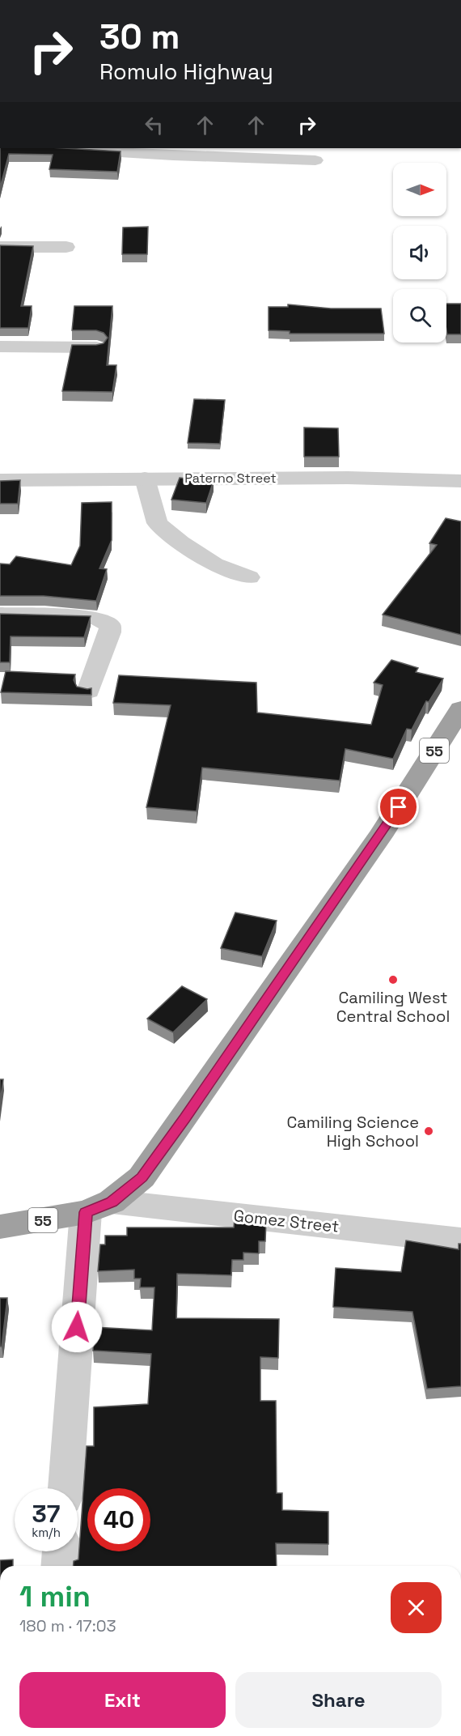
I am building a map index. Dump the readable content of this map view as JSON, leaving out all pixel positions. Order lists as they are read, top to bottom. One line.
{"streets":{"highway":["55"],"street":["Paterno Street","Gomez Street"]},"crossings":[["55","Gomez Street"]],"places":["Camiling West Central School","Camiling Science High School"],"north":"right","page":{"turn":["30 m","Romulo Highway"],"speed":"37 km/h","limit":"40","heading":["1 min","180 m · 17:03"],"buttons":["Exit","Share"]}}
